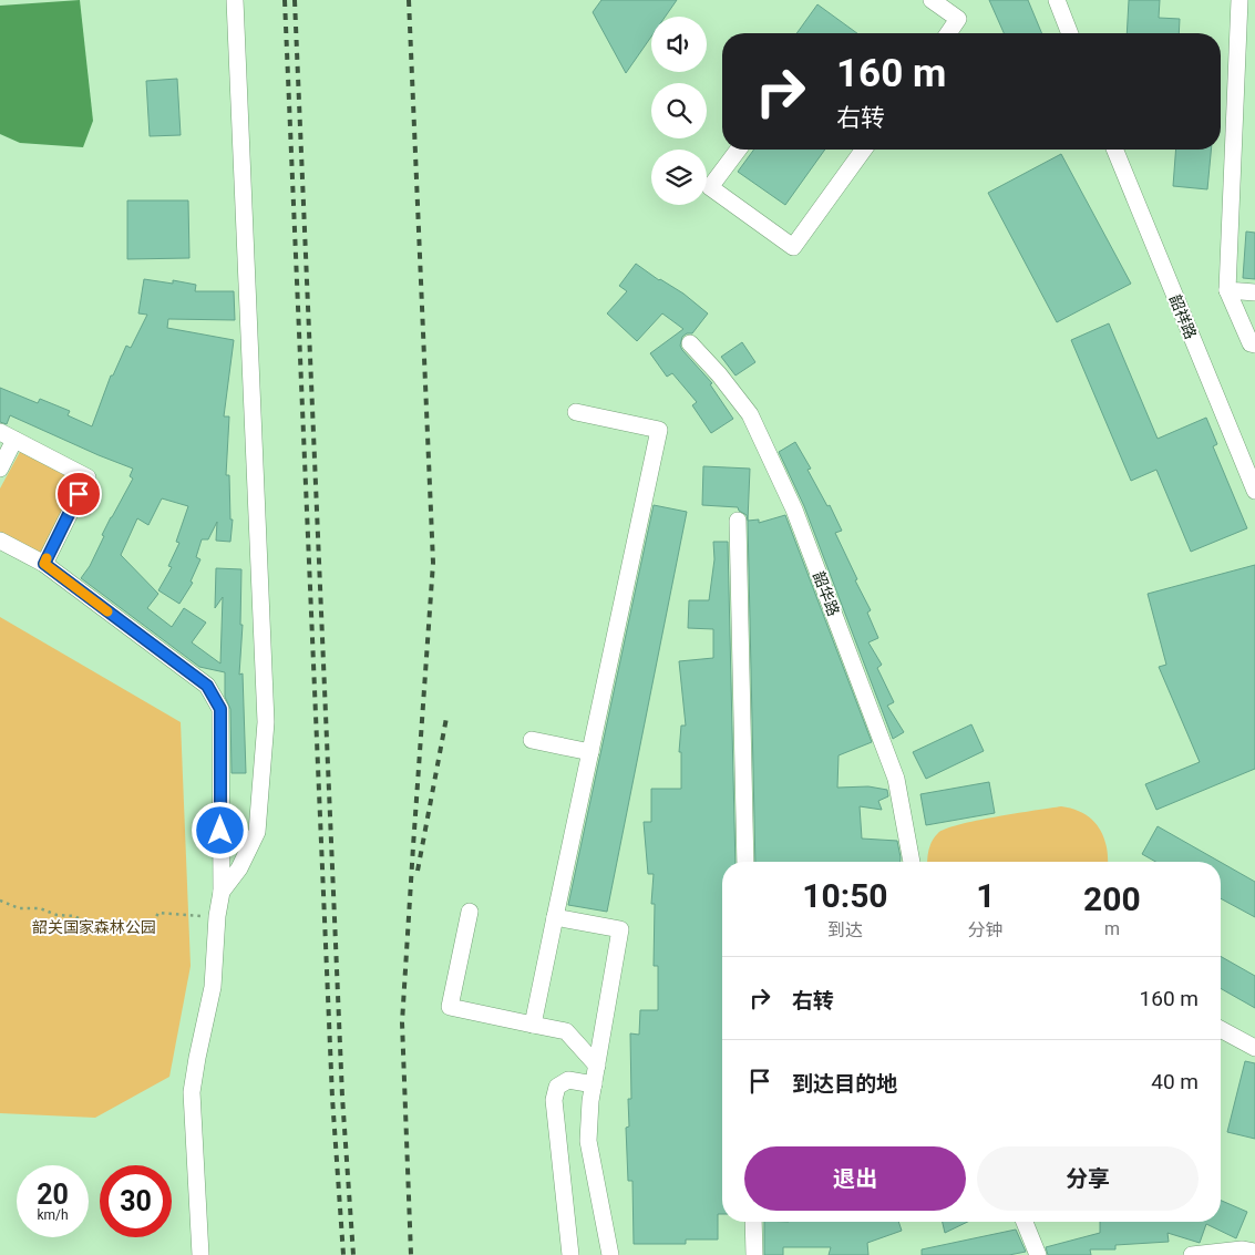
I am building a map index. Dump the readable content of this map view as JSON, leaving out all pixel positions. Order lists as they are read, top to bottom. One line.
{"streets":{"street":["韶祥路","韶华路"]},"parks":["韶关国家森林公园"],"page":{"turn":["160 m","右转"],"eta":["10:50","到达","1","分钟","200","m"],"list":[{"name":"右转","value":"160 m"},{"name":"到达目的地","value":"40 m"}],"buttons":["退出","分享"],"speed":"20 km/h","limit":"30"}}
